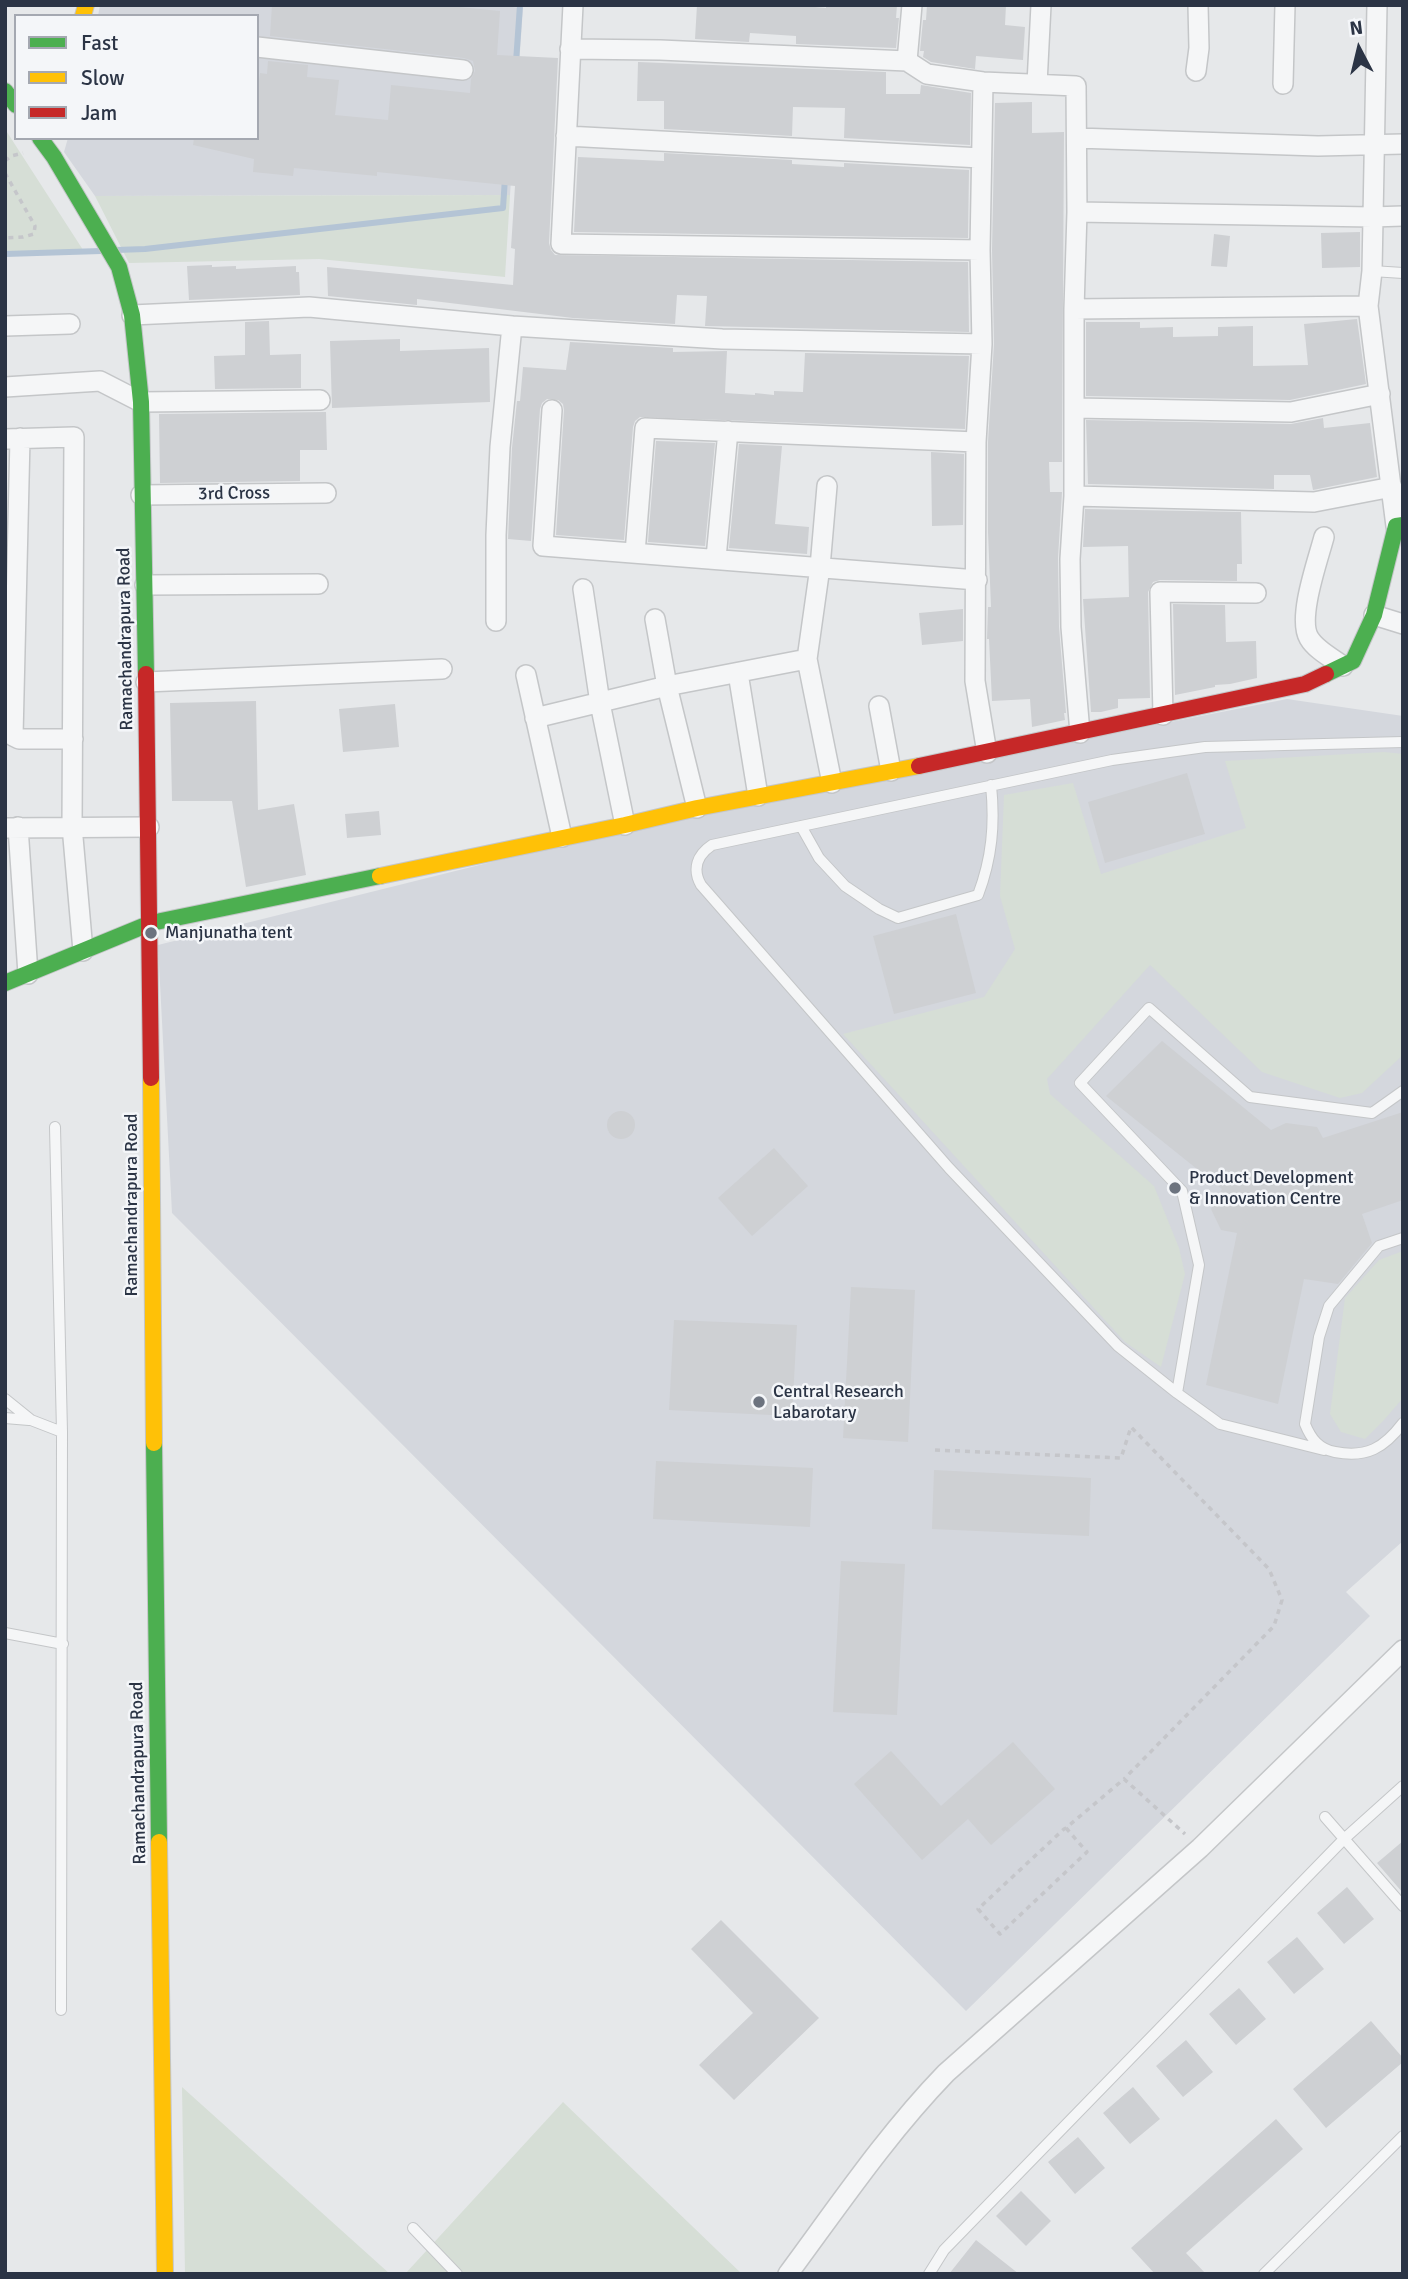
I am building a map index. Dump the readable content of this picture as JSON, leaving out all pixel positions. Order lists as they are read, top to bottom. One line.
{"streets":{"street":["3rd Cross","Ramachandrapura Road"]},"crossings":[["3rd Cross","Ramachandrapura Road"]],"places":["Manjunatha tent","Product Development & Innovation Centre","Central Research Labarotary"],"legend":["Fast","Slow","Jam"],"north":"top"}
